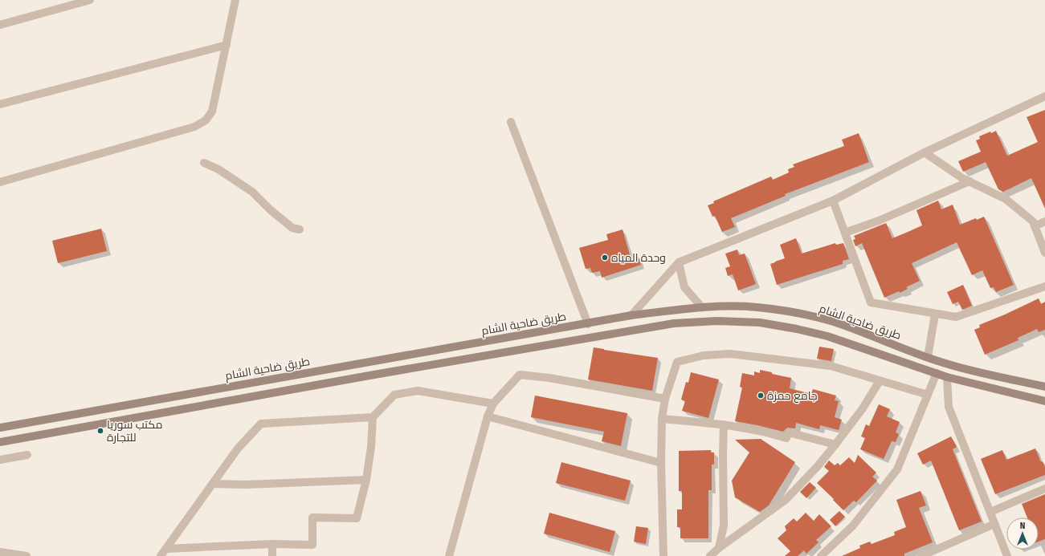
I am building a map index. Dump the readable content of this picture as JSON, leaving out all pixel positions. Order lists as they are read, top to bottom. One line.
{"streets":{"main road":["طريق ضاحية الشام"]},"places":["وحدة المياه","جامع حمزة","مكتب سوريا للتجارة"],"north":"top"}
